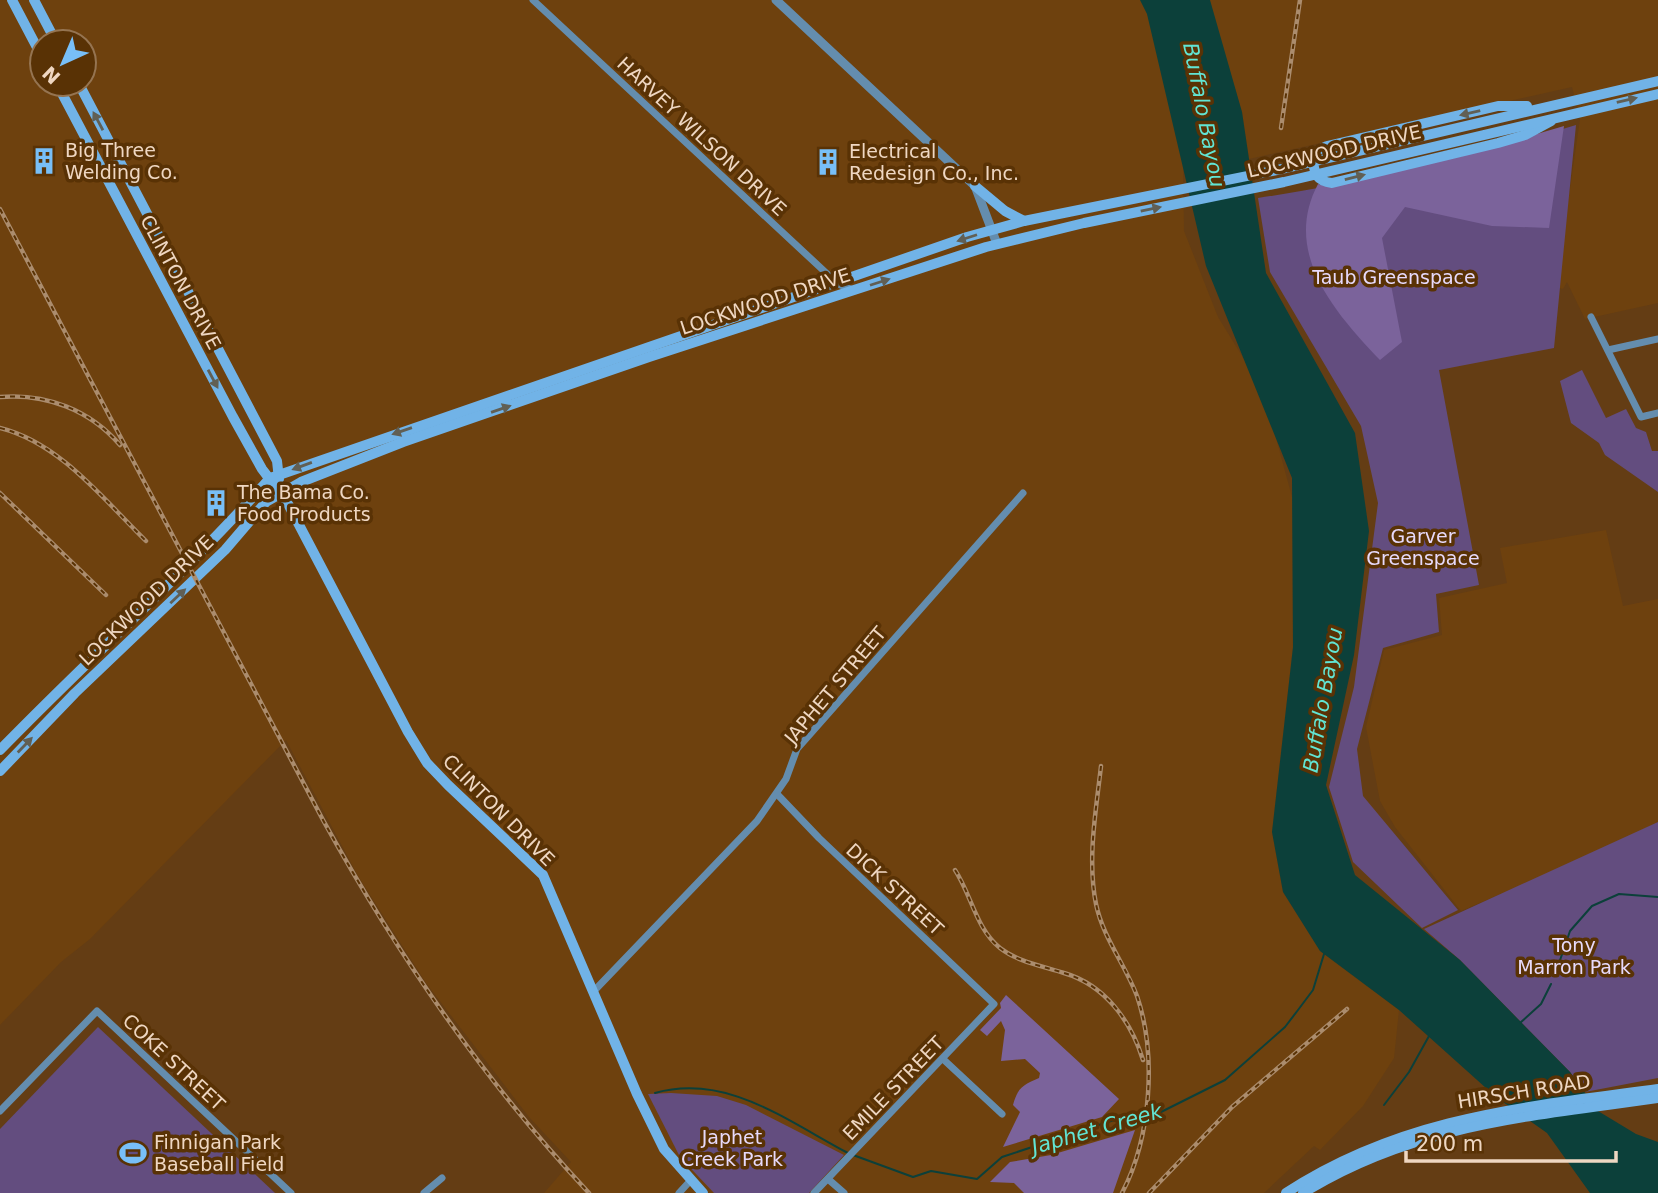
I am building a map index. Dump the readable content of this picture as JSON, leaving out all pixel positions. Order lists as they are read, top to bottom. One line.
{"streets":{"main road":["LOCKWOOD DRIVE","CLINTON DRIVE","HIRSCH ROAD"],"street":["HARVEY WILSON DRIVE","JAPHET STREET","DICK STREET","COKE STREET","EMILE STREET"]},"crossings":[["HARVEY WILSON DRIVE","LOCKWOOD DRIVE"],["LOCKWOOD DRIVE","CLINTON DRIVE"],["CLINTON DRIVE","JAPHET STREET"],["JAPHET STREET","DICK STREET"],["DICK STREET","EMILE STREET"]],"water":["Buffalo Bayou","Japhet Creek"],"parks":["Taub Greenspace","Garver Greenspace","Tony Marron Park","Japhet Creek Park"],"places":{"building":["Big Three Welding Co.","Electrical Redesign Co., Inc.","The Bama Co. Food Products"],"sports":["Finnigan Park Baseball Field"]},"scale_bar":"200 m","north":"bottom left"}
